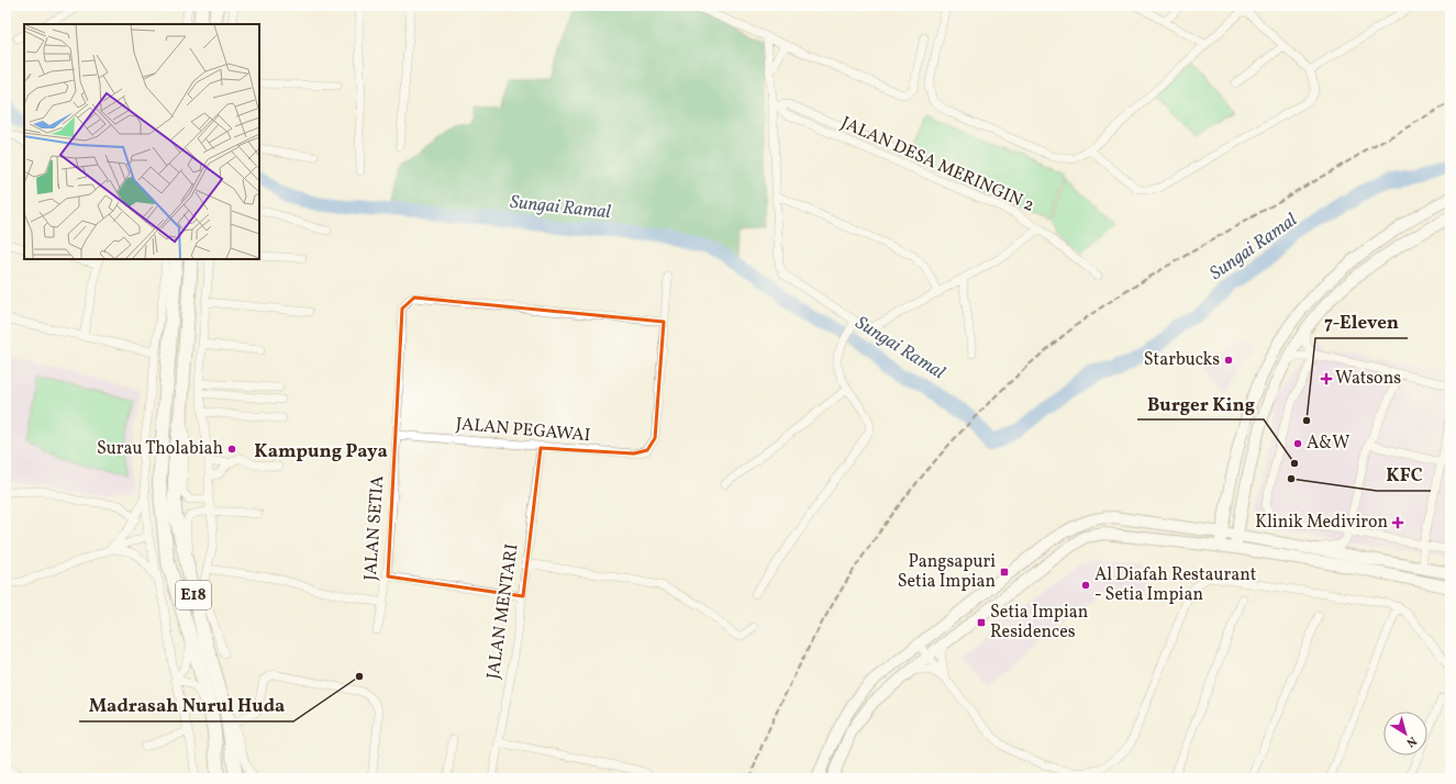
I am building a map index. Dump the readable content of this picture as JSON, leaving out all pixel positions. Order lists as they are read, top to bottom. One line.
{"streets":{"highway":["E18"],"street":["JALAN DESA MERINGIN 2","JALAN PEGAWAI","JALAN SETIA","JALAN MENTARI"]},"crossings":[["JALAN PEGAWAI","JALAN SETIA"],["JALAN PEGAWAI","JALAN MENTARI"]],"districts":["Kampung Paya"],"water":["Sungai Ramal"],"places":{"other":["Starbucks","7-Eleven","A&W","Surau Tholabiah","Burger King","KFC","Al Diafah Restaurant - Setia Impian","Madrasah Nurul Huda"],"health":["Watsons","Klinik Mediviron"],"transit":["Pangsapuri Setia Impian","Setia Impian Residences"]},"north":"bottom right"}
